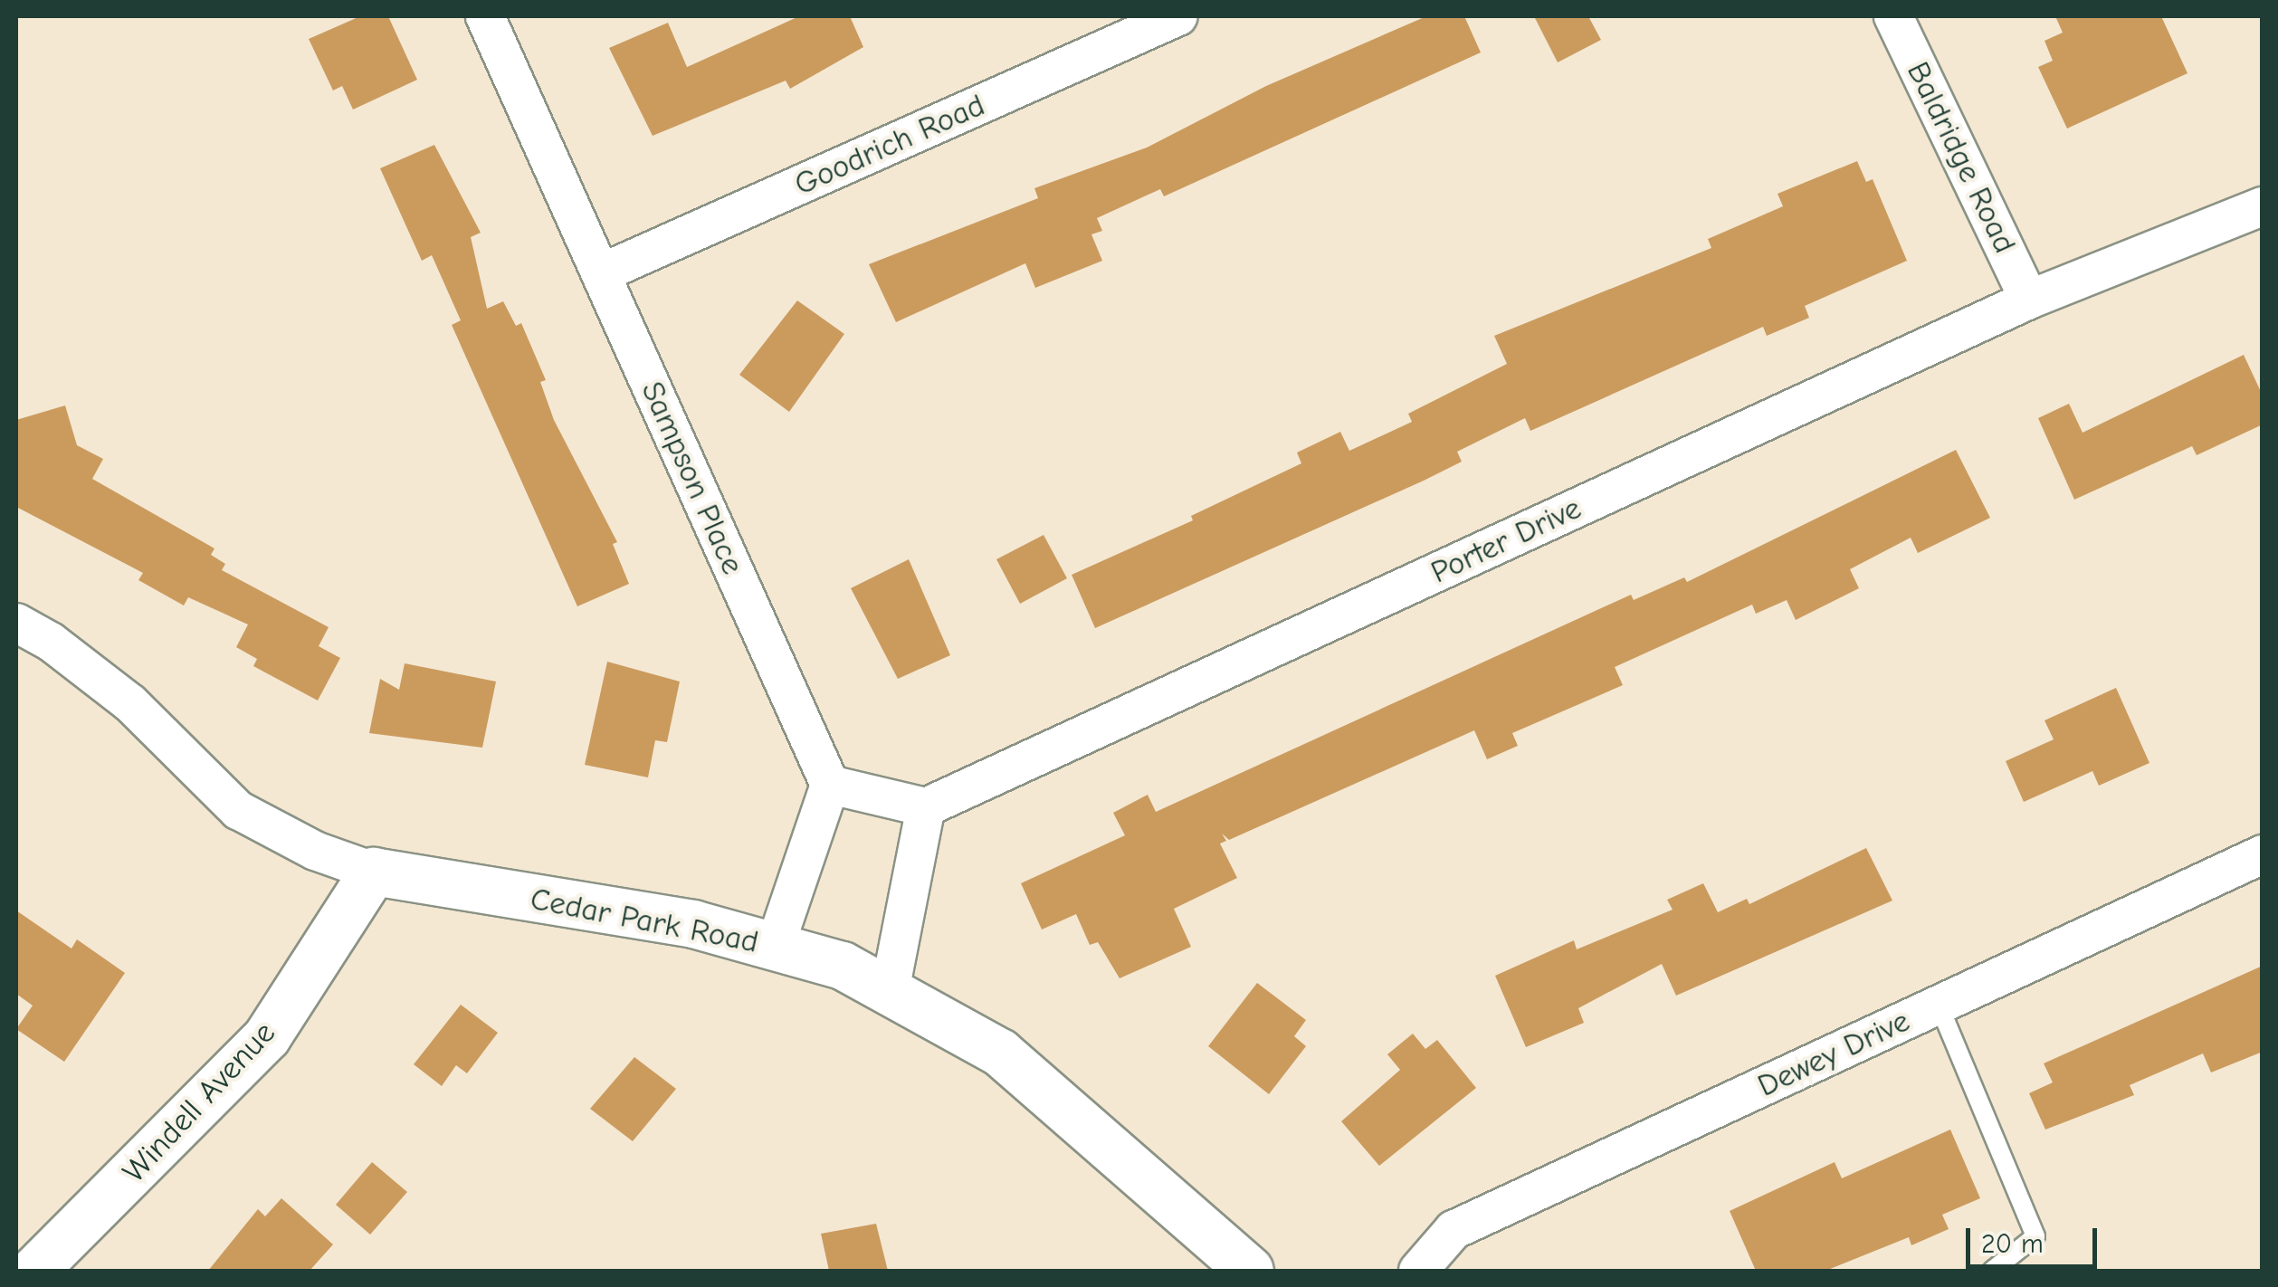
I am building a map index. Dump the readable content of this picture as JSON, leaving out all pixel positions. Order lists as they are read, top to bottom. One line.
{"streets":{"street":["Goodrich Road","Baldridge Road","Sampson Place","Porter Drive","Cedar Park Road","Dewey Drive","Windell Avenue"]},"crossings":[["Goodrich Road","Sampson Place"],["Baldridge Road","Porter Drive"],["Cedar Park Road","Windell Avenue"]],"scale_bar":"20 m"}
